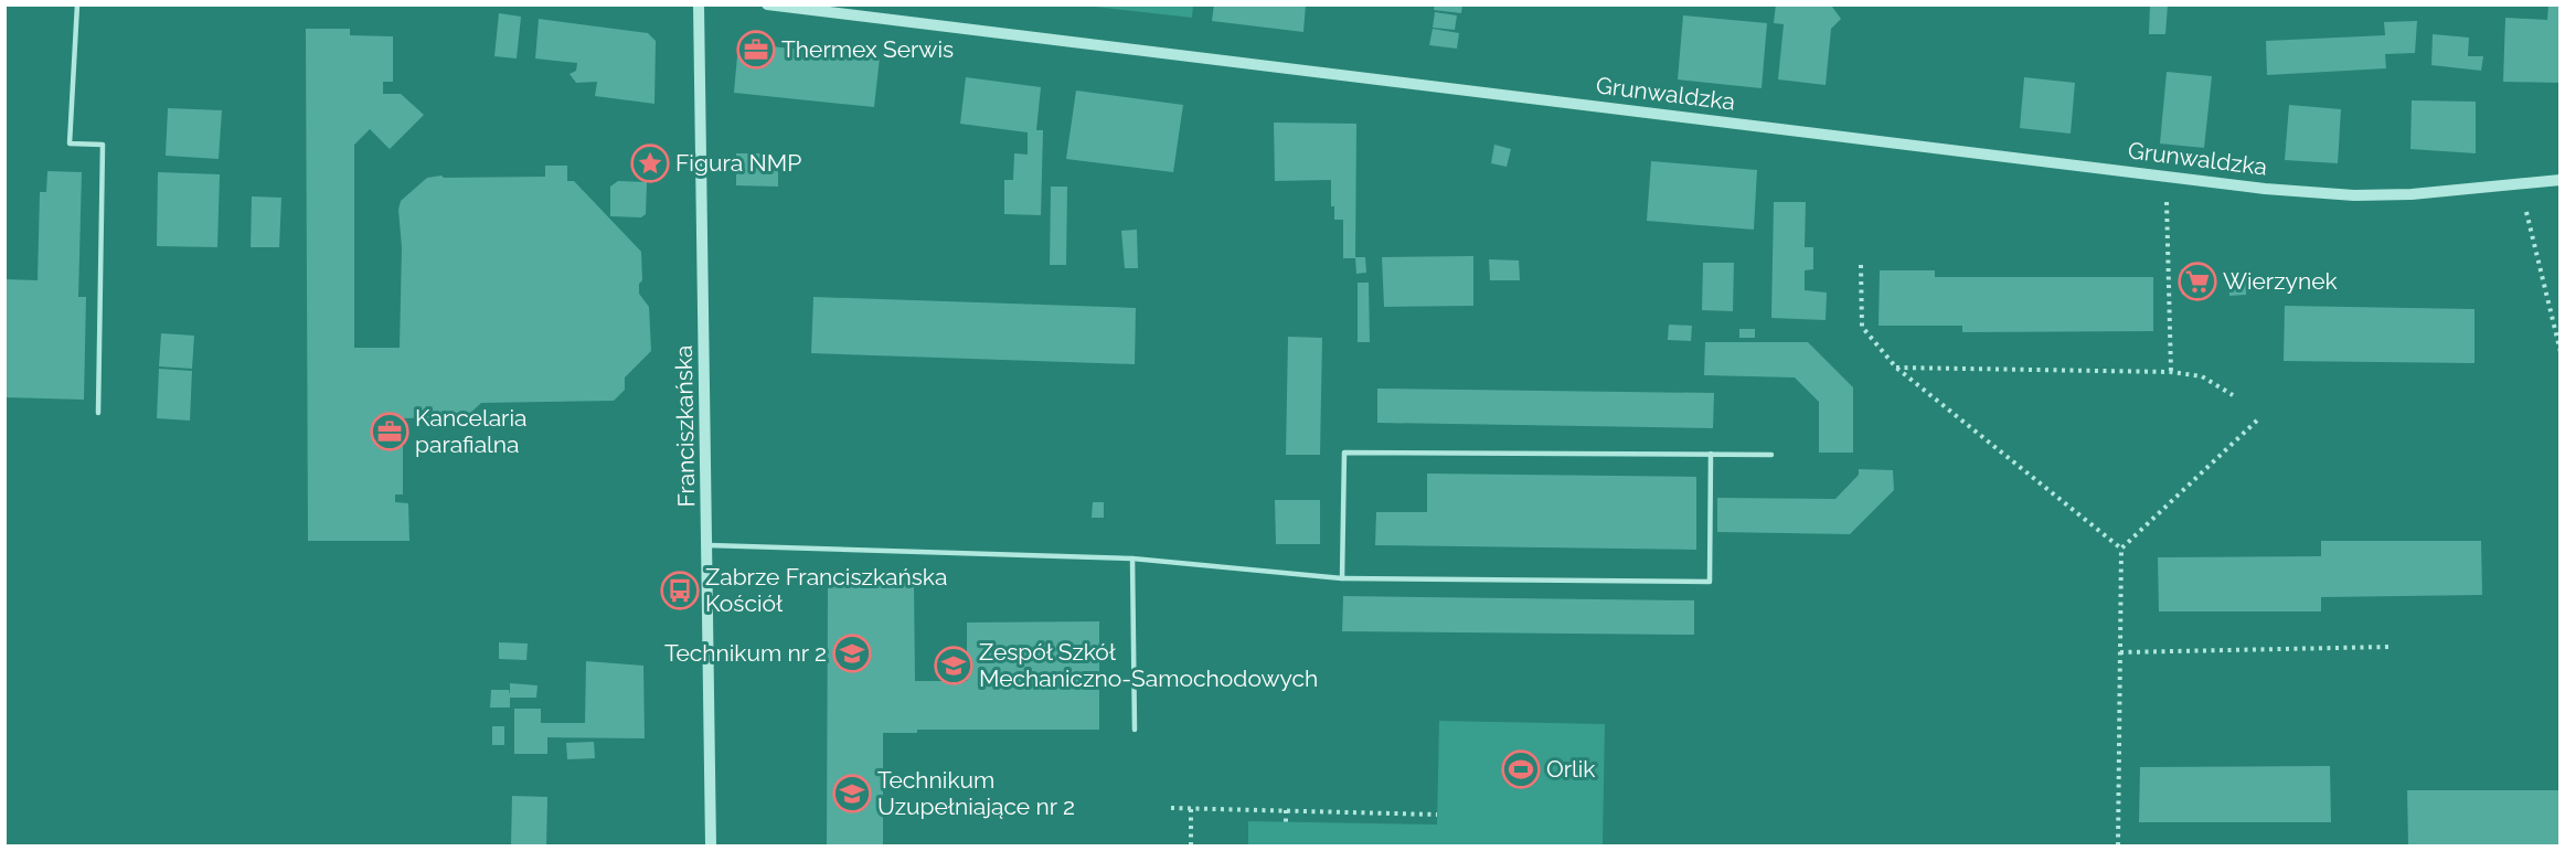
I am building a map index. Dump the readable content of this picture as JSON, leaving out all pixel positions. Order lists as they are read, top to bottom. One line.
{"streets":{"street":["Grunwaldzka","Franciszkańska"]},"places":{"office":["Thermex Serwis","Kancelaria parafialna"],"place":["Figura NMP"],"supermarket":["Wierzynek"],"bus stop":["Zabrze Franciszkańska Kościół"],"school or university":["Technikum nr 2","Zespół Szkół Mechaniczno-Samochodowych","Technikum Uzupełniające nr 2"],"sports":["Orlik"]}}
